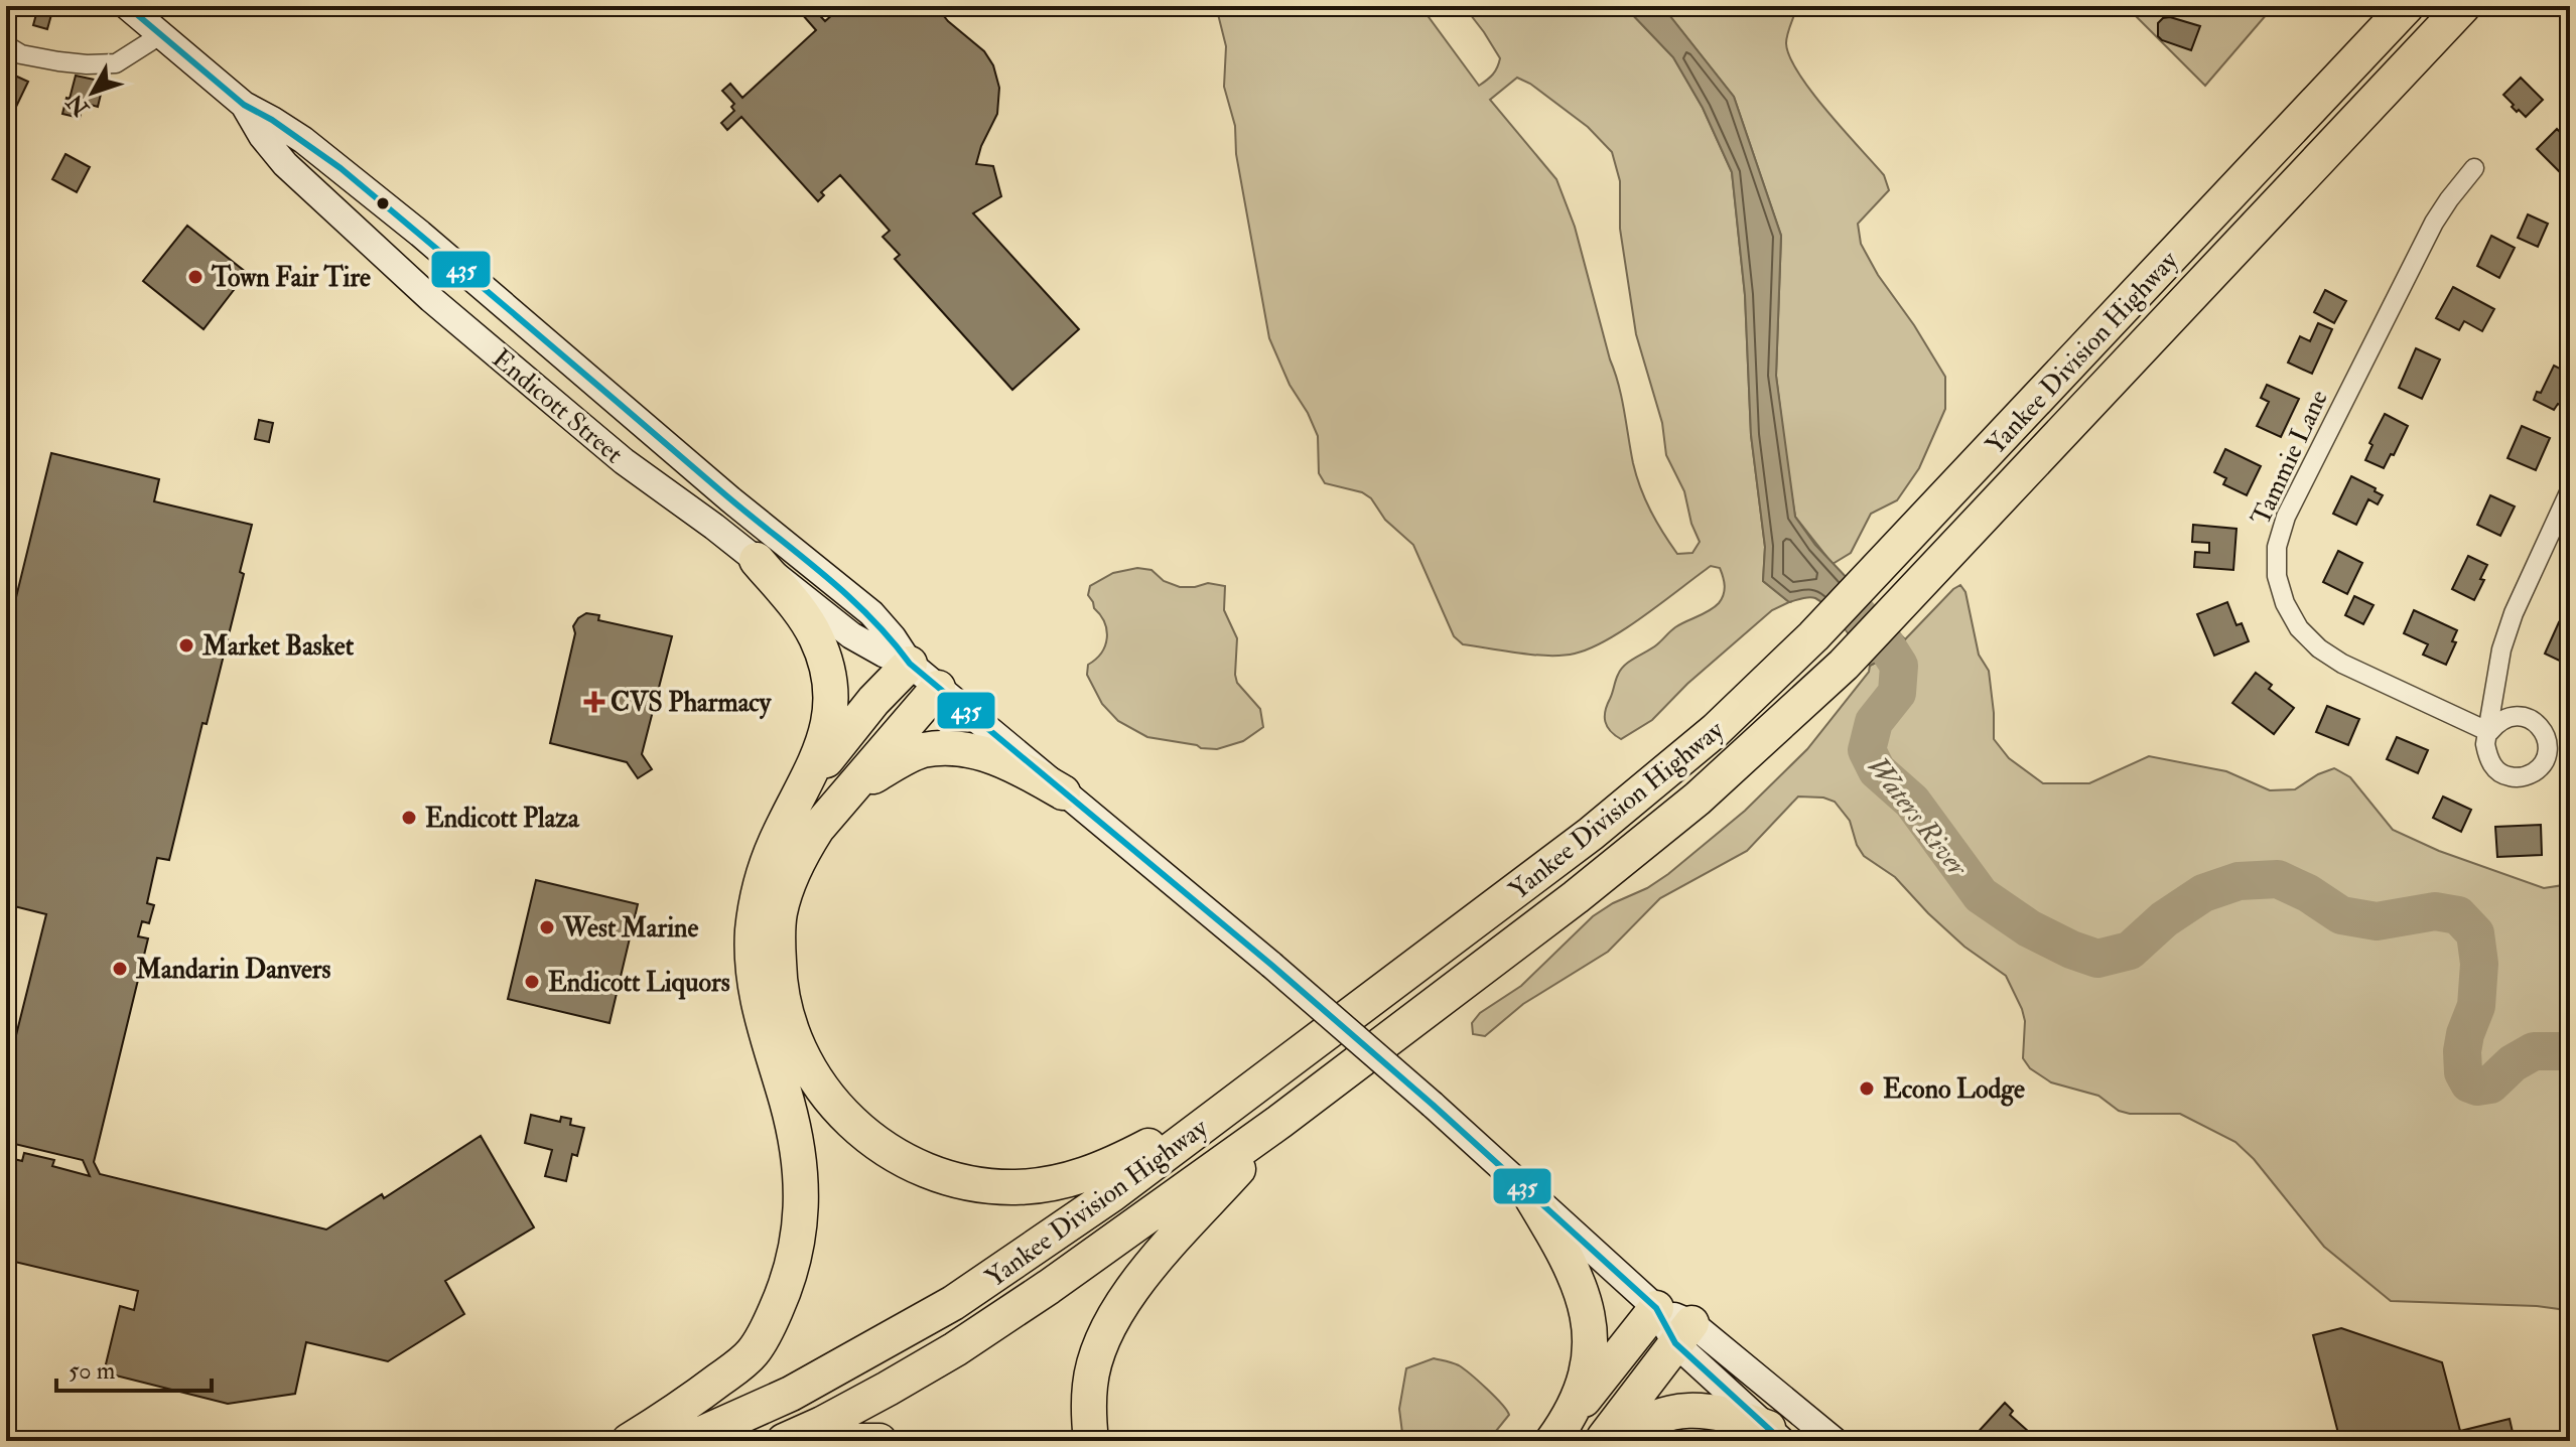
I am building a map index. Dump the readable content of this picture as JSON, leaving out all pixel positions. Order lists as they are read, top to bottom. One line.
{"streets":{"highway":["Yankee Division Highway"],"main road":["Endicott Street"],"street":["Tammie Lane"]},"water":["Waters River"],"places":{"other":["Town Fair Tire","Market Basket","Endicott Plaza","West Marine","Mandarin Danvers","Endicott Liquors","Econo Lodge"],"health":["CVS Pharmacy"]},"lines":["transit line 435"],"scale_bar":"50 m","north":"bottom left"}
